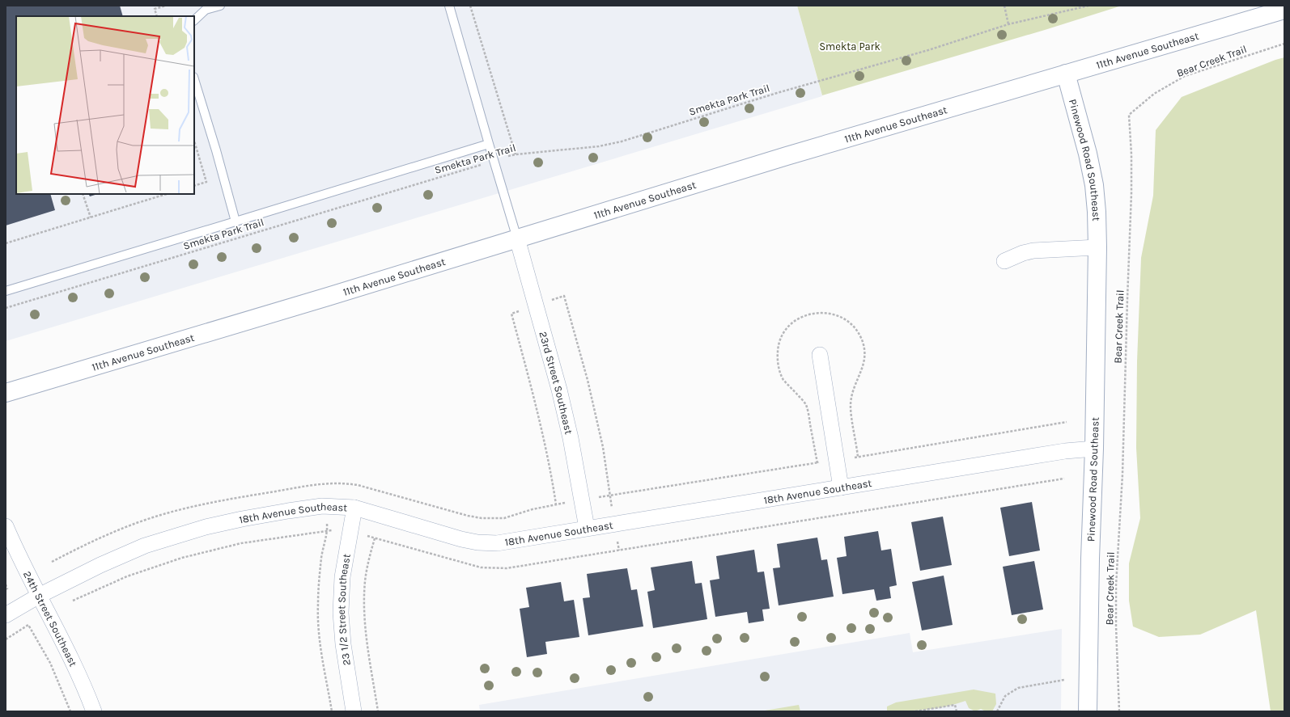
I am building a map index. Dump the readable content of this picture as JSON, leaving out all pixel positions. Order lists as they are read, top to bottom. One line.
{"streets":{"main road":["11th Avenue Southeast","Pinewood Road Southeast"],"street":["23rd Street Southeast","18th Avenue Southeast","23 1/2 Street Southeast","24th Street Southeast"],"path":["Bear Creek Trail","Smekta Park Trail"]},"crossings":[["11th Avenue Southeast","Pinewood Road Southeast"],["11th Avenue Southeast","23rd Street Southeast"],["Pinewood Road Southeast","18th Avenue Southeast"],["23rd Street Southeast","18th Avenue Southeast"],["18th Avenue Southeast","23 1/2 Street Southeast"],["18th Avenue Southeast","24th Street Southeast"]],"parks":["Smekta Park"]}
